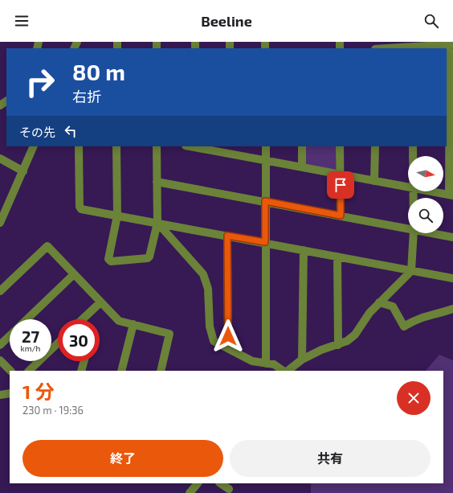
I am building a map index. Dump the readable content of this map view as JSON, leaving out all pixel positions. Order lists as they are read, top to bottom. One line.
{"north":"right","page":{"header":"Beeline","turn":["80 m","右折"],"then":"その先","speed":"27 km/h","limit":"30","heading":["1 分","230 m · 19:36"],"buttons":["終了","共有"]}}
